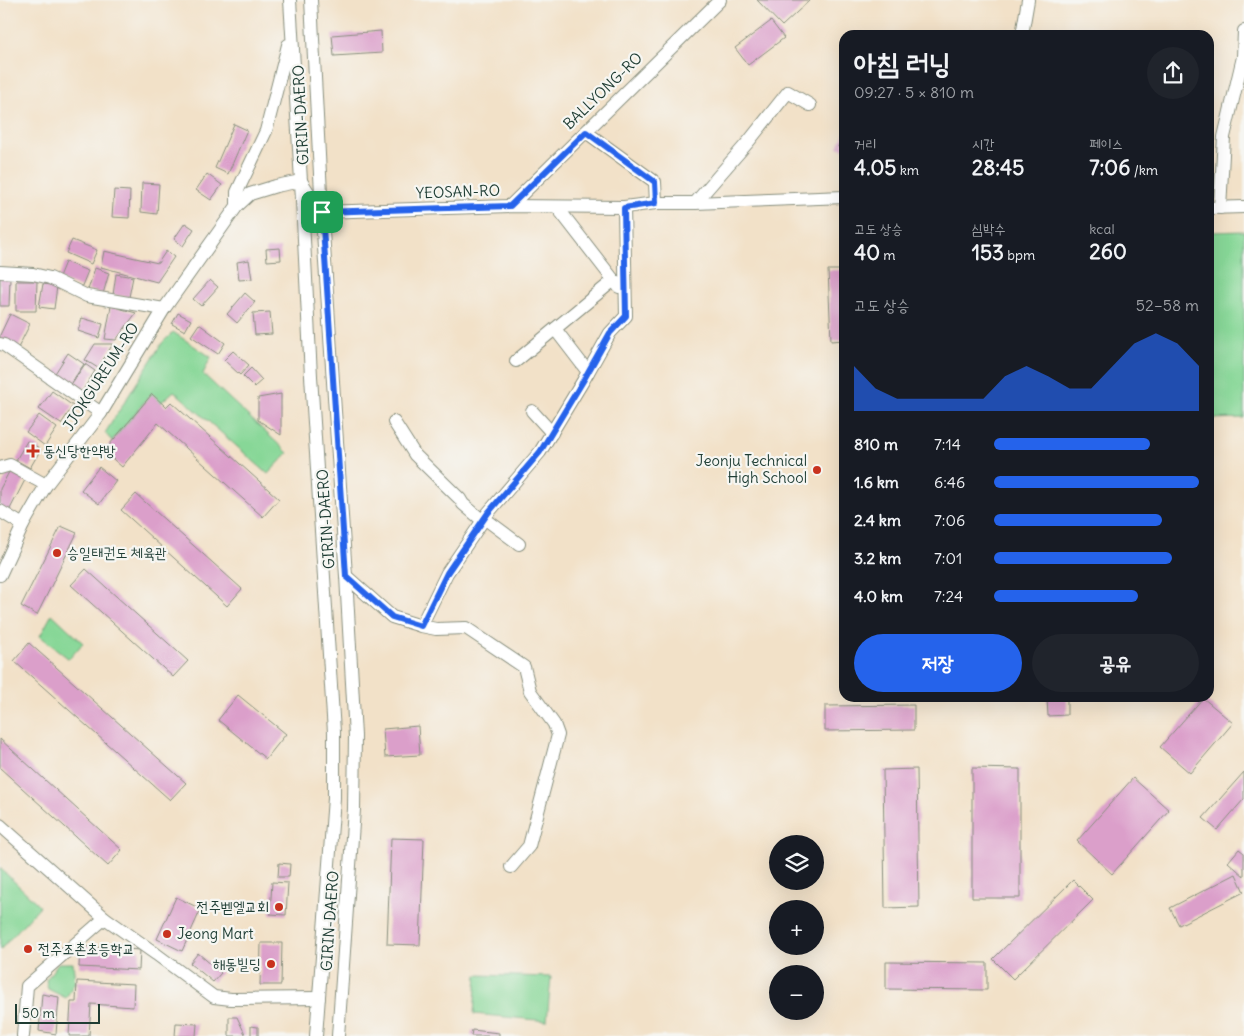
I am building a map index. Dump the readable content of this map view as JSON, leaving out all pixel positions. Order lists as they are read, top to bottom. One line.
{"streets":{"street":["BALLYONG-RO","GIRIN-DAERO","YEOSAN-RO","JJOKGUREUM-RO"]},"crossings":[["BALLYONG-RO","YEOSAN-RO"],["GIRIN-DAERO","YEOSAN-RO"],["GIRIN-DAERO","JJOKGUREUM-RO"]],"places":{"health":["동신당한약방"],"other":["Jeonju Technical High School","승일태권도 체육관","전주벧엘교회","Jeong Mart","전주조촌초등학교","해동빌딩"]},"scale_bar":"50 m","page":{"heading":["아침 러닝","09:27 · 5 × 810 m"],"stats":[["거리","4.05 km"],["시간","28:45"],["페이스","7:06 /km"],["고도 상승","40 m"],["심박수","153 bpm"],["kcal","260"]],"chart":["고도 상승","52–58 m"],"list":[{"name":"810 m","note":"7:14"},{"name":"1.6 km","note":"6:46"},{"name":"2.4 km","note":"7:06"},{"name":"3.2 km","note":"7:01"},{"name":"4.0 km","note":"7:24"}],"buttons":["저장","공유"],"map_buttons":["+","−"],"scale":"50 m"}}
